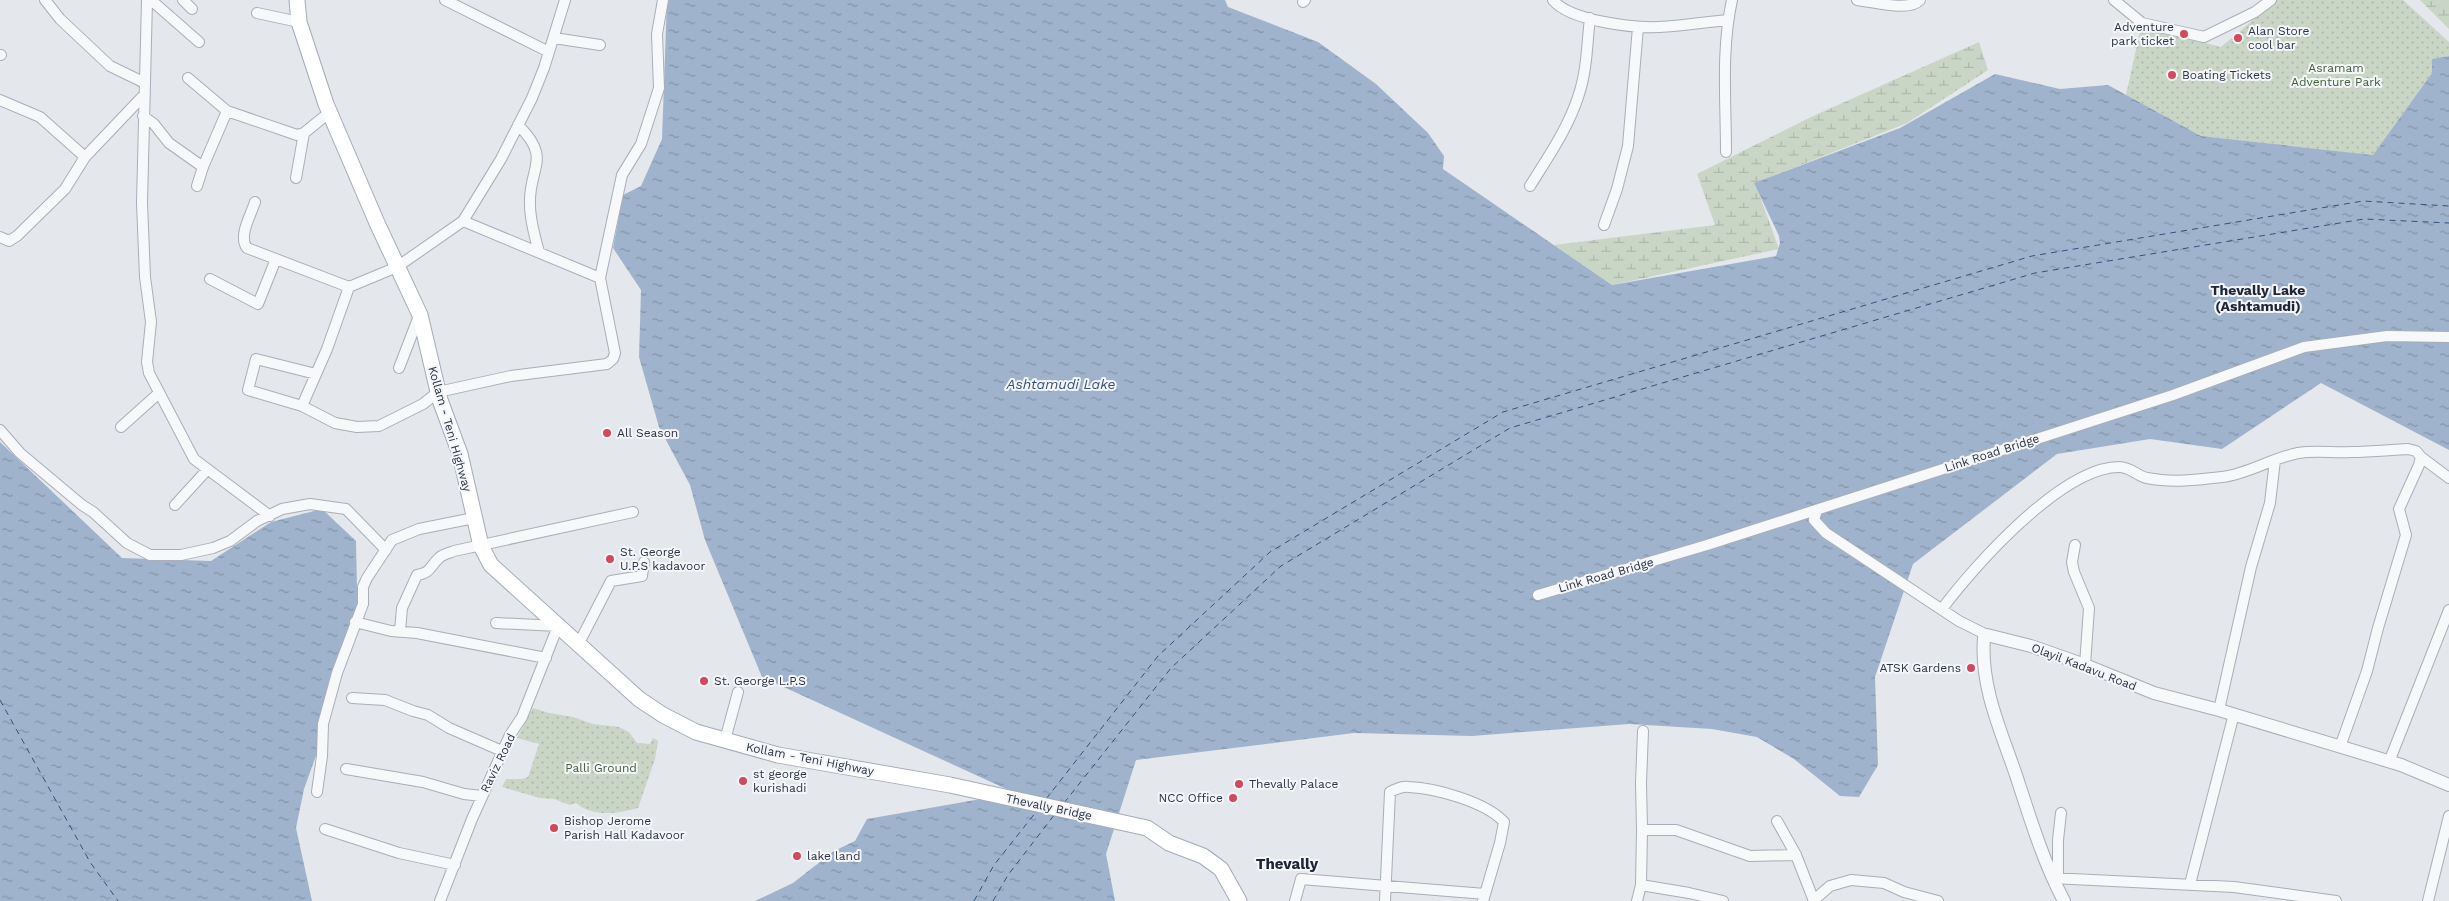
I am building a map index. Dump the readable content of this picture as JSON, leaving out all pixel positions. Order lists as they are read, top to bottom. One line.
{"streets":{"main road":["Kollam - Teni Highway","Thevally Bridge"],"street":["Link Road Bridge","Olayil Kadavu Road","Raviz Road"]},"crossings":[["Kollam - Teni Highway","Raviz Road"],["Kollam - Teni Highway","Thevally Bridge"]],"districts":["Thevally Lake (Ashtamudi)","Thevally"],"water":["Ashtamudi Lake"],"parks":["Asramam Adventure Park","Palli Ground"],"places":["Adventure park ticket","Alan Store cool bar","Boating Tickets","All Season","St. George U.P.S kadavoor","ATSK Gardens","St. George L.P.S","st george kurishadi","Thevally Palace","NCC Office","Bishop Jerome Parish Hall Kadavoor","lake land"]}
